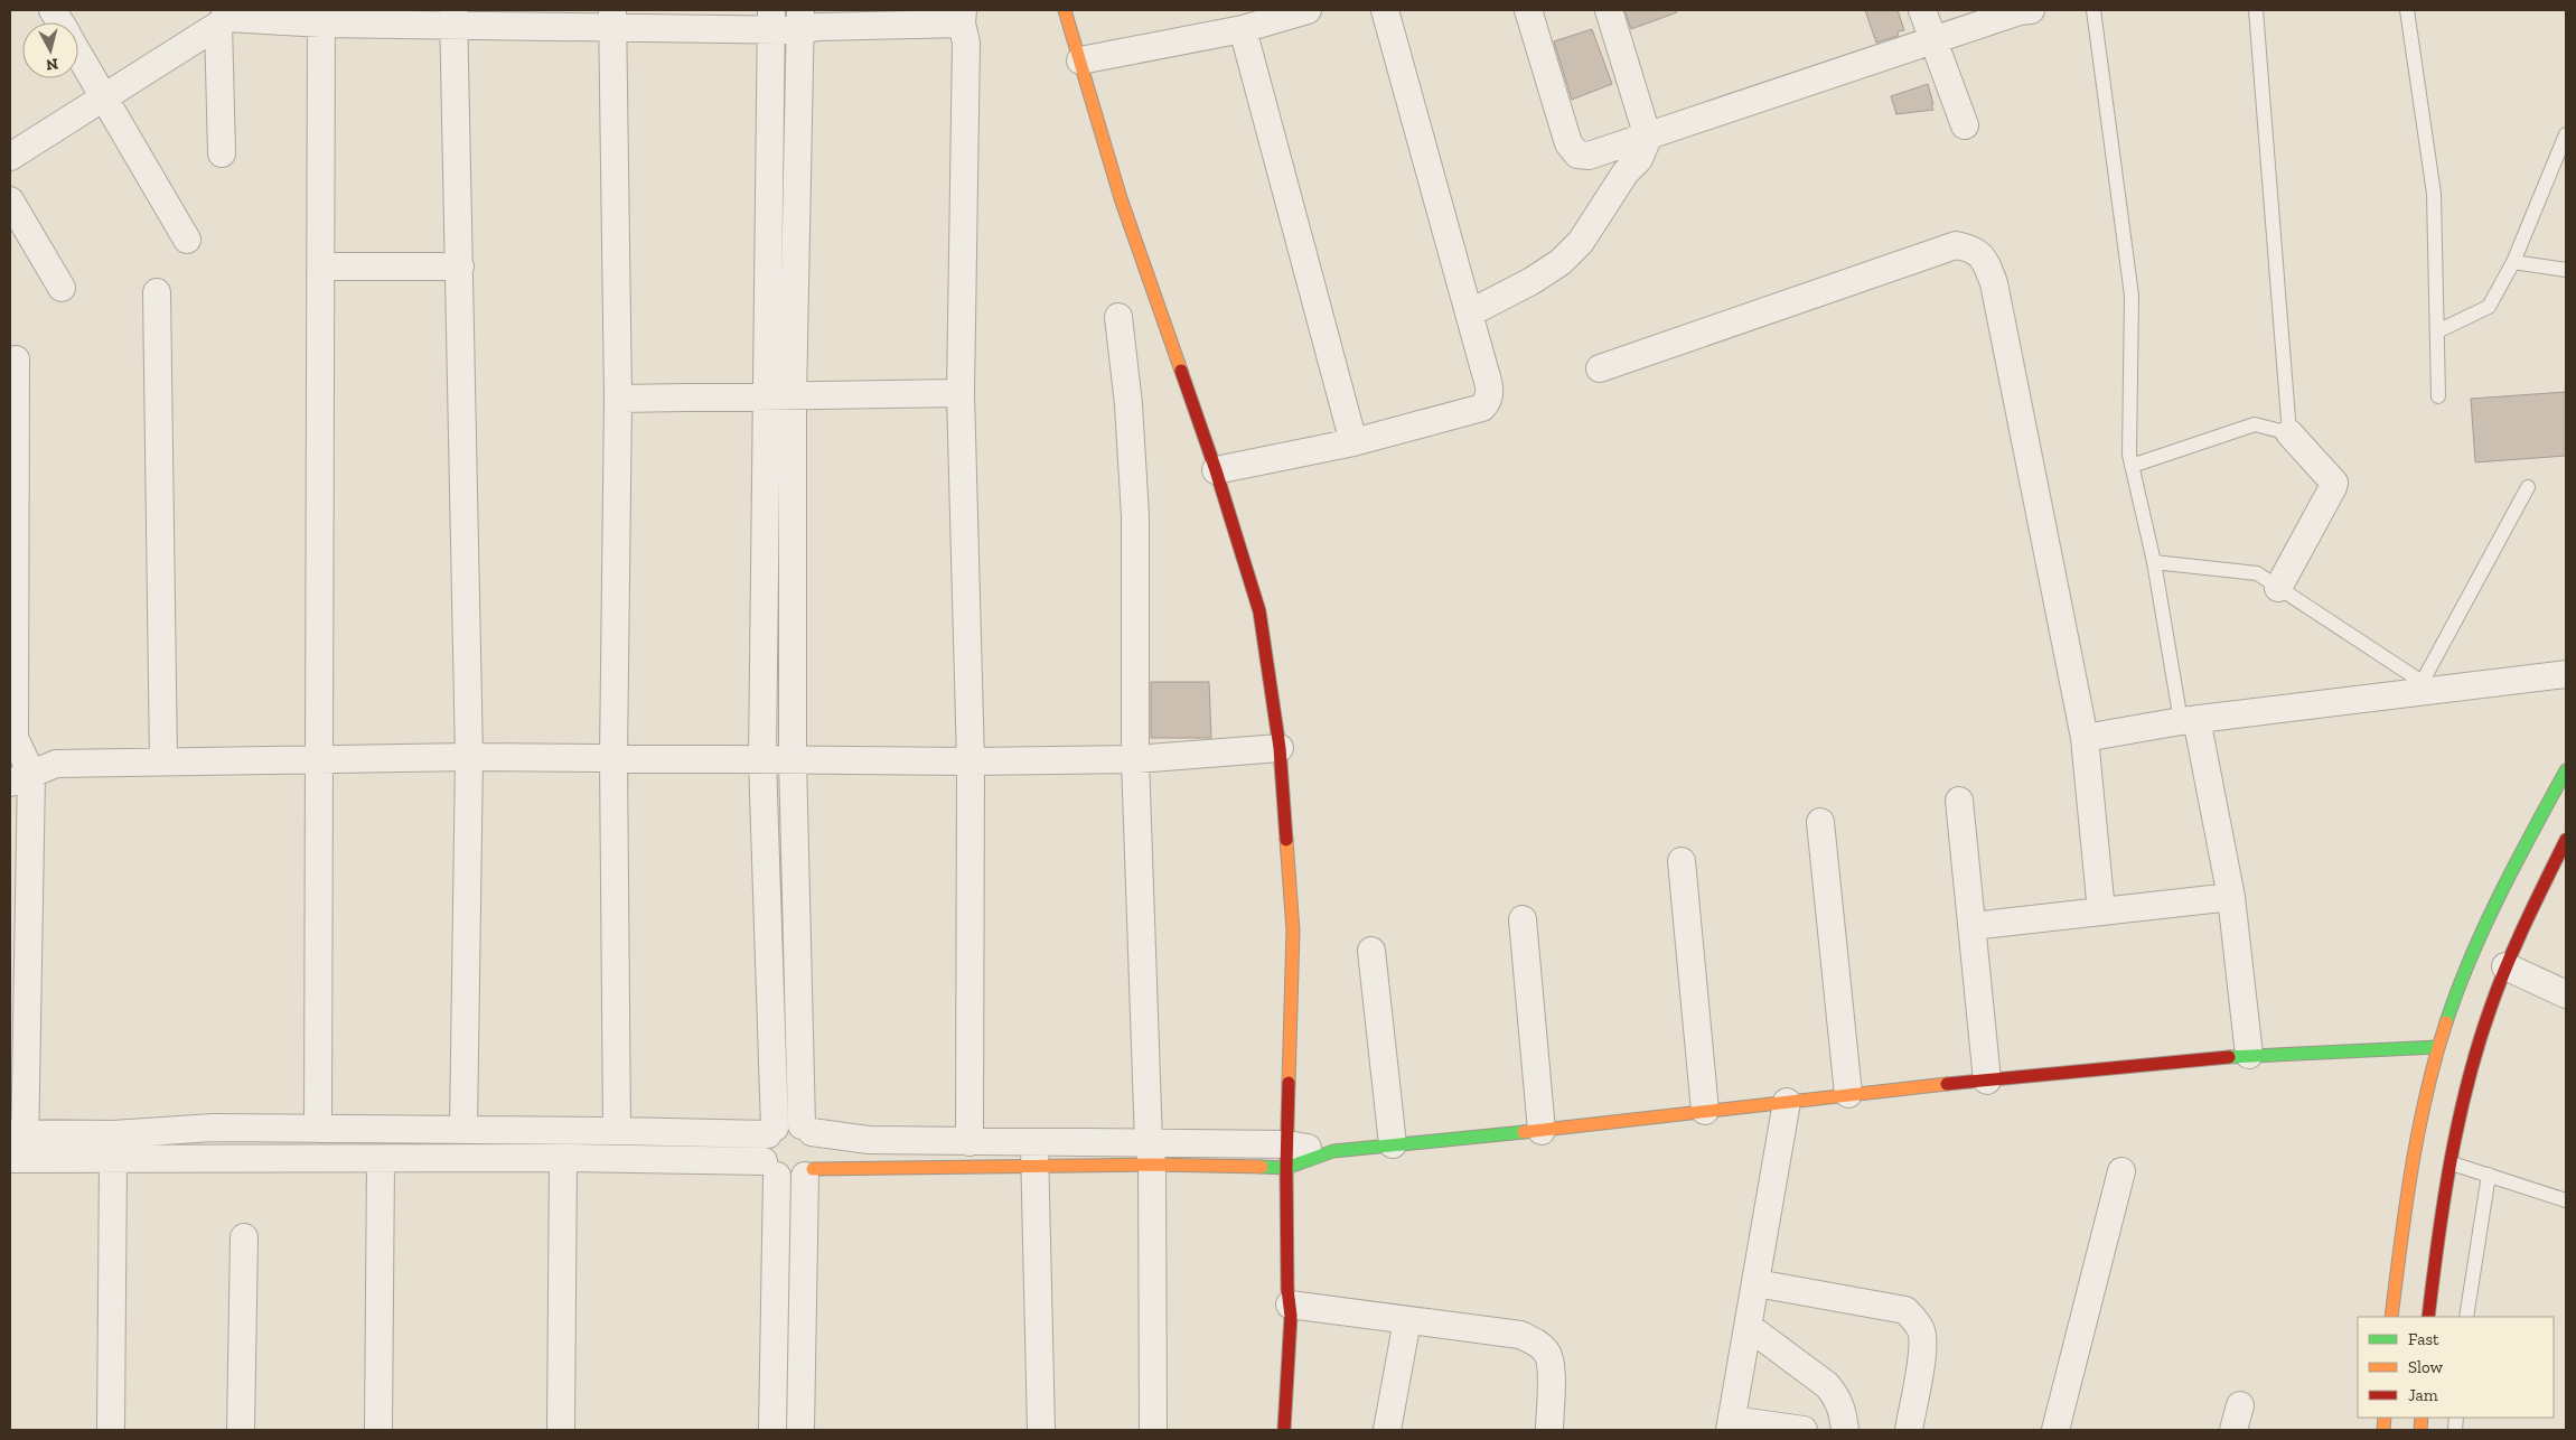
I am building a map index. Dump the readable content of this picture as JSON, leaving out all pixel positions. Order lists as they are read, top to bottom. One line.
{"legend":["Fast","Slow","Jam"],"north":"bottom"}
